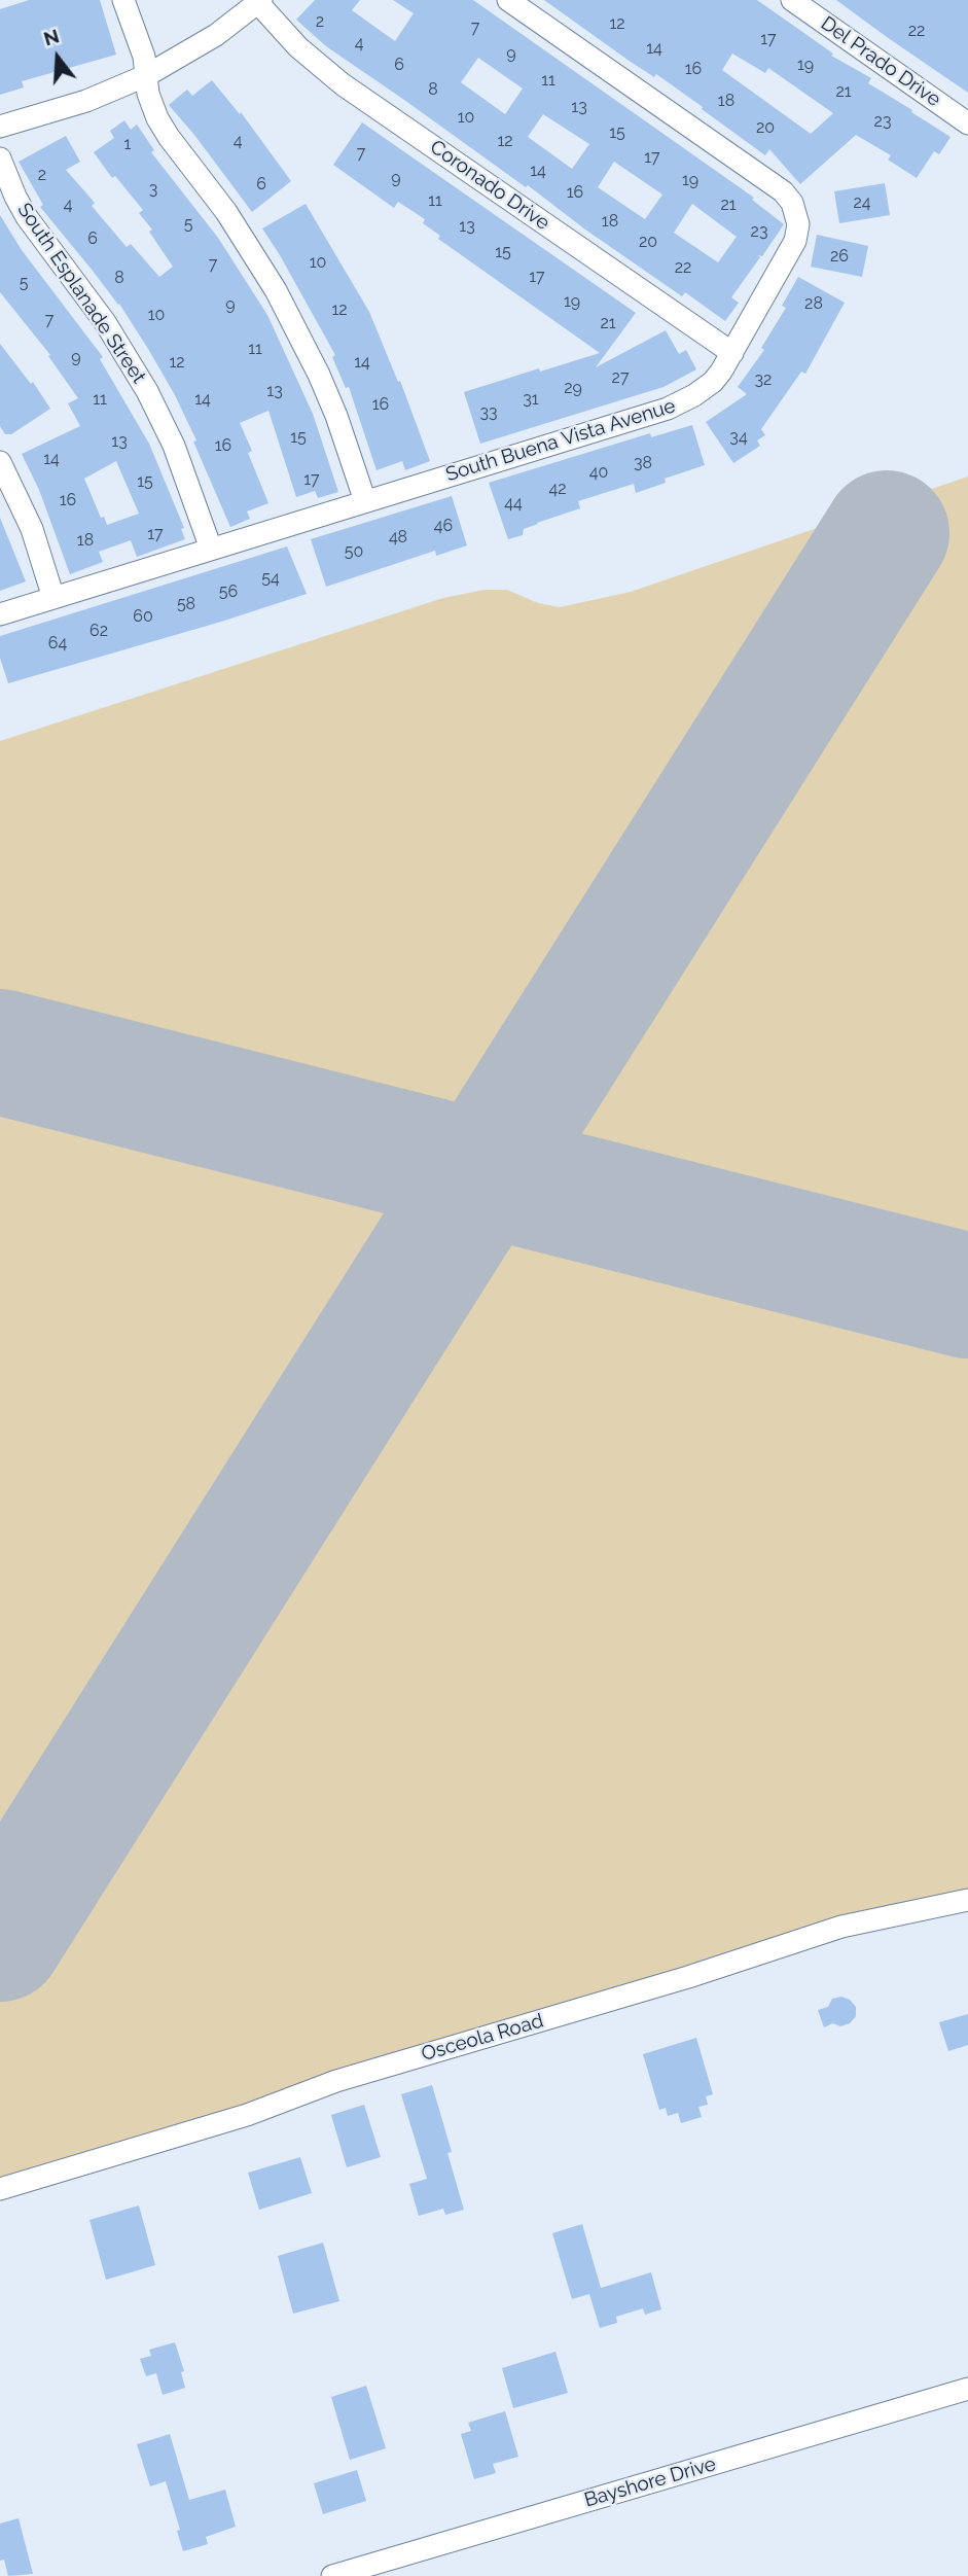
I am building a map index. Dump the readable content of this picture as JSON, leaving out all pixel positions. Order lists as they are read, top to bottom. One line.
{"streets":{"street":["Del Prado Drive","Coronado Drive","South Esplanade Street","South Buena Vista Avenue","Osceola Road","Bayshore Drive"]},"crossings":[["Coronado Drive","South Buena Vista Avenue"],["South Esplanade Street","South Buena Vista Avenue"]],"house_numbers":["2","12","7","22","17","4","14","9","6","19","16","11","8","21","18","13","10","23","20","15","4","12","1","7","17","14","2","9","19","6","3","16","11","24","4","21","18","5","13","23","6","20","15","26","10","7","22","17","8","5","19","28","9","12","10","7","21","11","9","12","14","27","32","29","13","11","14","31","16","33","15","34","13","16","14","38","40","17","15","42","16","44","46","17","48","18","50","54","56","58","60","62","64"],"north":"top"}
